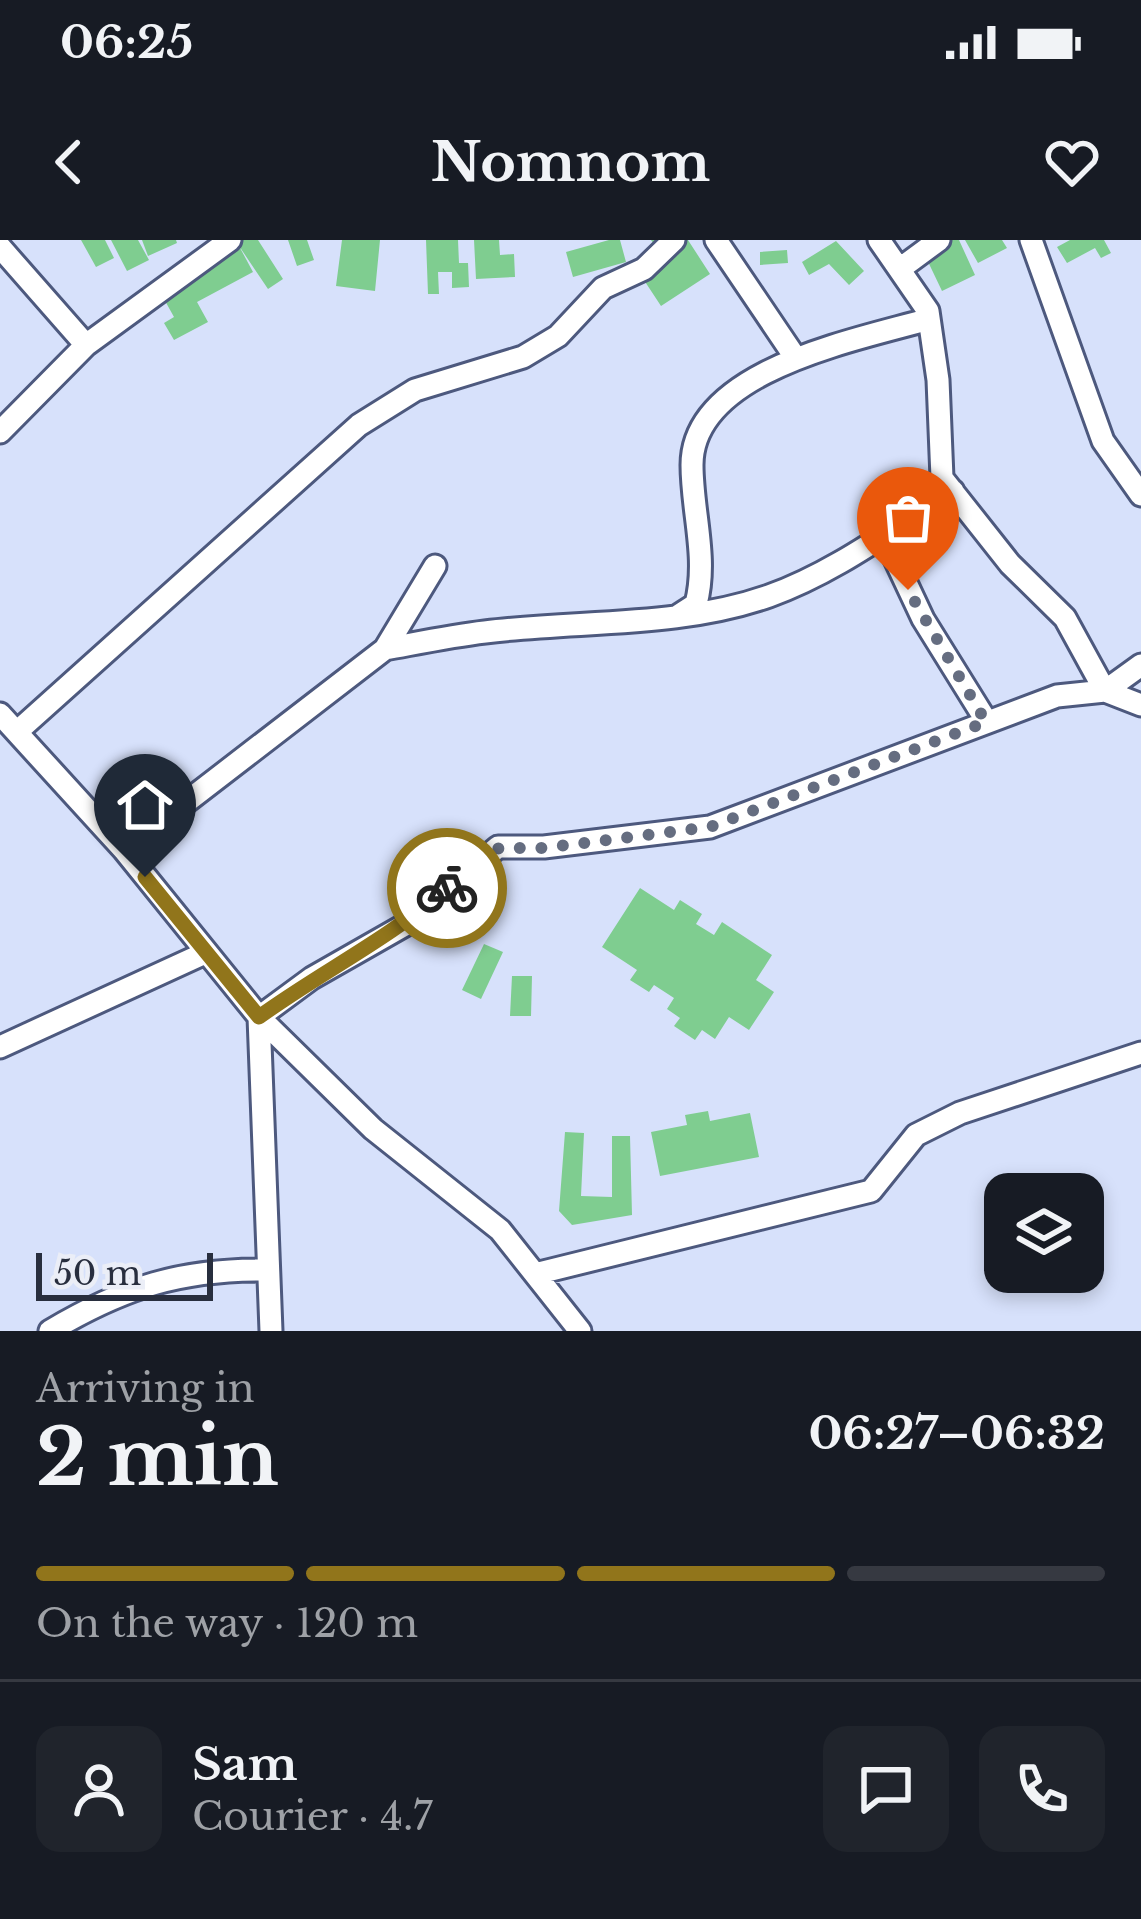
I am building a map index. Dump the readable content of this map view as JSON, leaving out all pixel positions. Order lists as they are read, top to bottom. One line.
{"scale_bar":"50 m","page":{"status":"06:25","header":"Nomnom","scale":"50 m","heading":["2 min","Arriving in","06:27–06:32"],"panel":["Sam","Courier · 4.7"],"bar":"On the way · 120 m"}}
